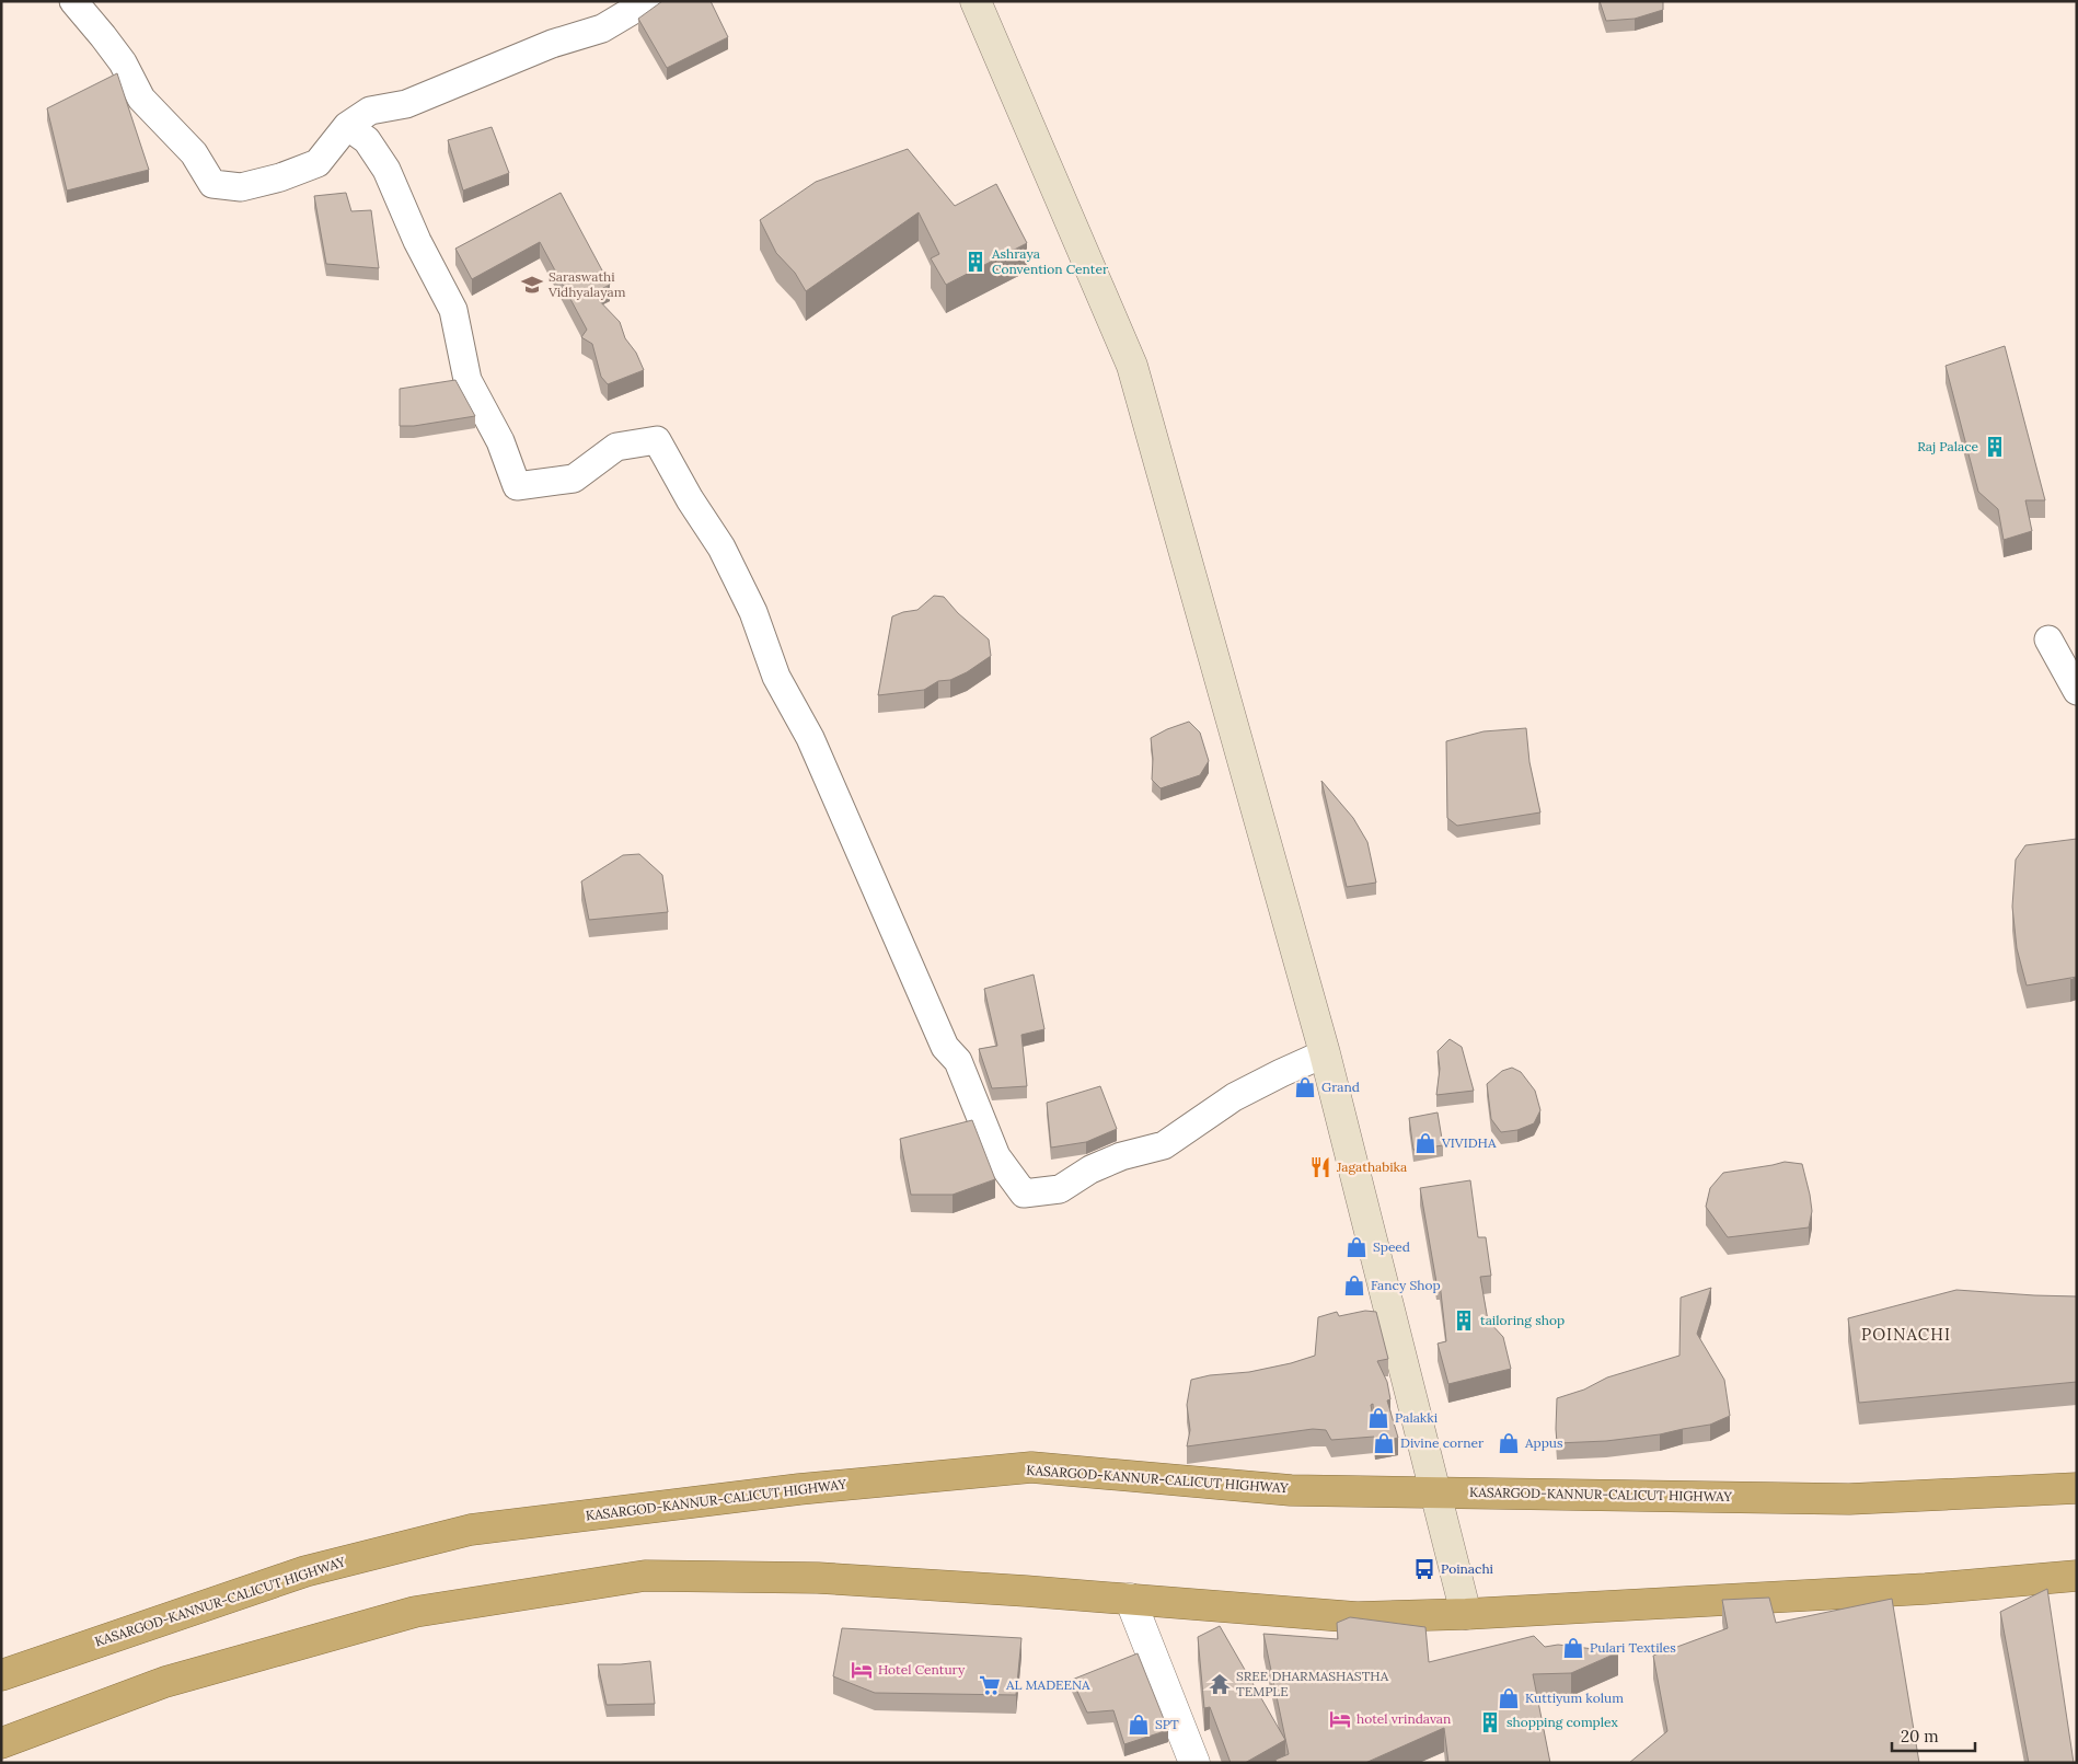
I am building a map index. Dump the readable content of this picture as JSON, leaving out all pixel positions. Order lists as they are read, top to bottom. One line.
{"streets":{"highway":["KASARGOD-KANNUR-CALICUT HIGHWAY"]},"districts":["POINACHI"],"places":{"building":["Ashraya Convention Center","Raj Palace","tailoring shop","shopping complex"],"school or university":["Saraswathi Vidhyalayam"],"shop":["Grand","VIVIDHA","Speed","Fancy Shop","Palakki","Divine corner","Appus","Pulari Textiles","Kuttiyum kolum","SPT"],"restaurant":["Jagathabika"],"bus stop":["Poinachi"],"hotel":["Hotel Century","hotel vrindavan"],"temple":["SREE DHARMASHASTHA TEMPLE"],"supermarket":["AL MADEENA"]},"scale_bar":"20 m"}
